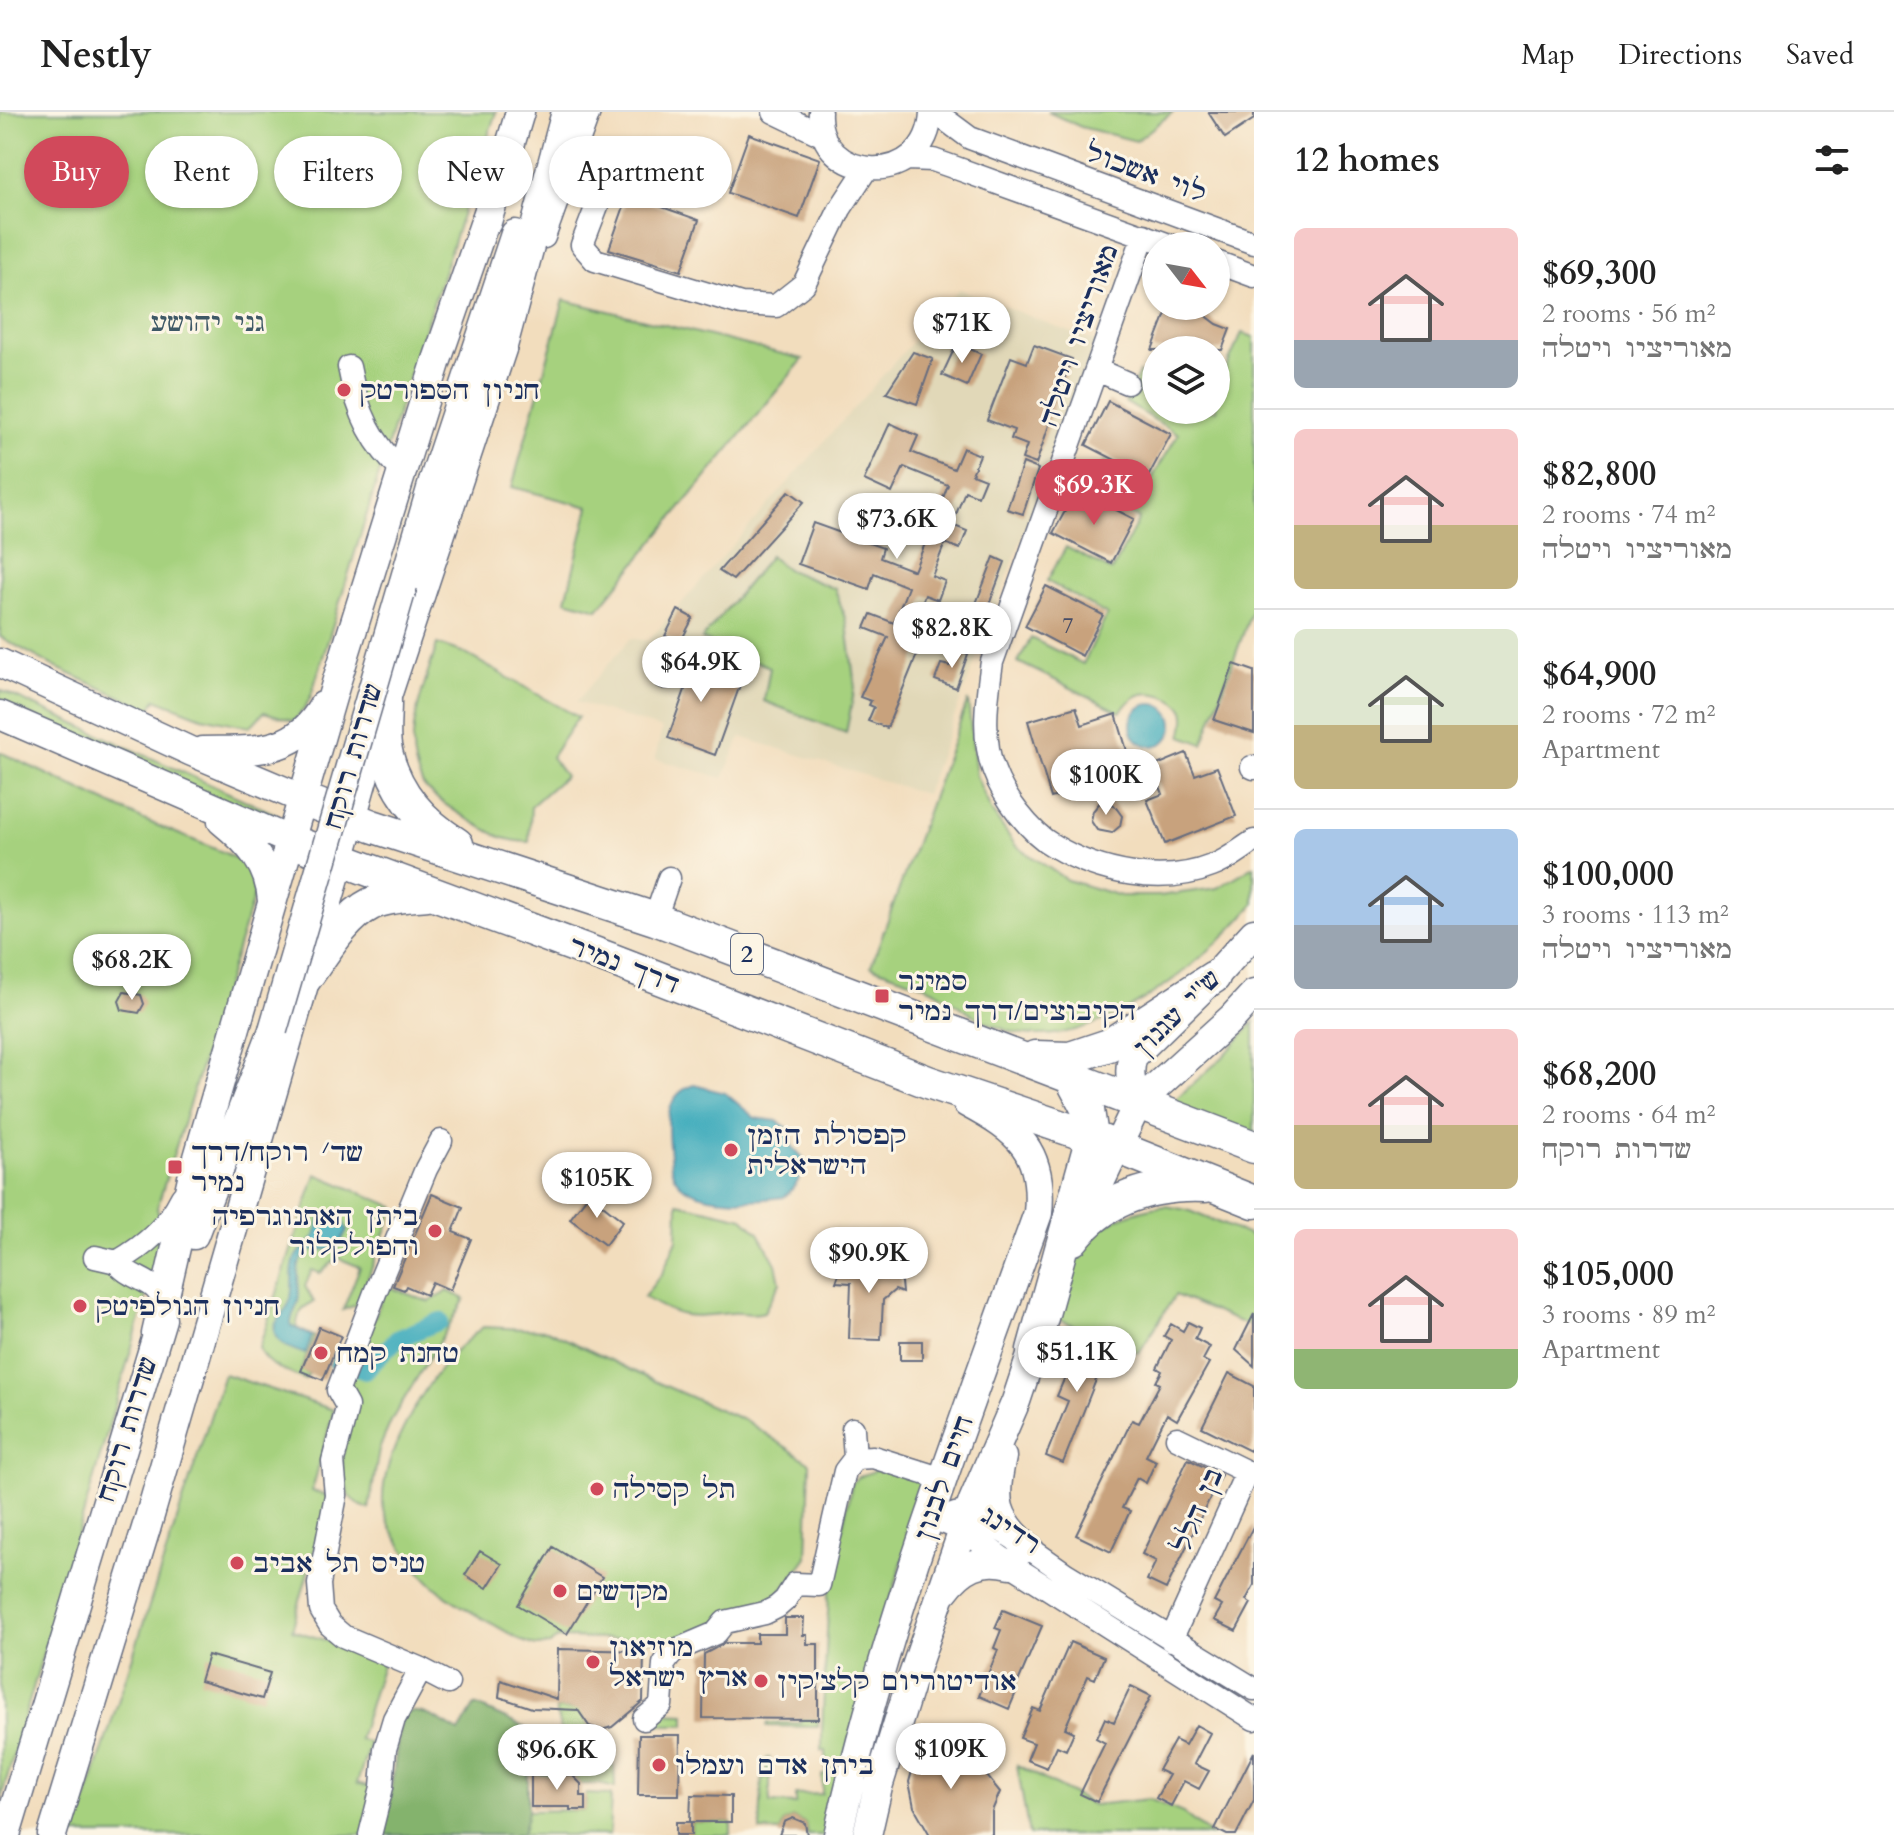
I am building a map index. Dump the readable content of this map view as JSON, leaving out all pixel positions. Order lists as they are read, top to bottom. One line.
{"streets":{"highway":["2","דרך נמיר"],"main road":["שדרות רוקח","ש''י עגנון","חיים לבנון"],"street":["לוי אשכול","מאוריציו ויטלה","בן הלל","רדינג"]},"crossings":[["דרך נמיר","ש''י עגנון"],["דרך נמיר","חיים לבנון"],["חיים לבנון","רדינג"],["בן הלל","רדינג"]],"parks":["גני יהושע"],"places":{"other":["חניון הספורטק","קפסולת הזמן הישראלית","ביתן האתנוגרפיה והפולקלור","חניון הגולפיטק","טחנת קמח","תל קסילה","טניס תל אביב","מקדשים","מוזיאון ארץ ישראל","אודיטוריום קלצ'קין","ביתן אדם ועמלו"],"transit":["סמינר הקיבוצים/דרך נמיר","שד׳ רוקח/דרך נמיר"]},"house_numbers":["7"],"north":"bottom right","page":{"header":"Nestly","nav":["Map","Directions","Saved"],"heading":"12 homes","chip":["Buy","Rent","Filters","New","Apartment"],"list":[{"name":"$69,300","note":"2 rooms · 56 m² · מאוריציו ויטלה"},{"name":"$82,800","note":"2 rooms · 74 m² · מאוריציו ויטלה"},{"name":"$64,900","note":"2 rooms · 72 m² · Apartment"},{"name":"$100,000","note":"3 rooms · 113 m² · מאוריציו ויטלה"},{"name":"$68,200","note":"2 rooms · 64 m² · שדרות רוקח"},{"name":"$105,000","note":"3 rooms · 89 m² · Apartment"}],"price":["$71K","$69.3K","$73.6K","$82.8K","$64.9K","$100K","$68.2K","$105K","$90.9K","$51.1K","$109K","$96.6K"]}}
